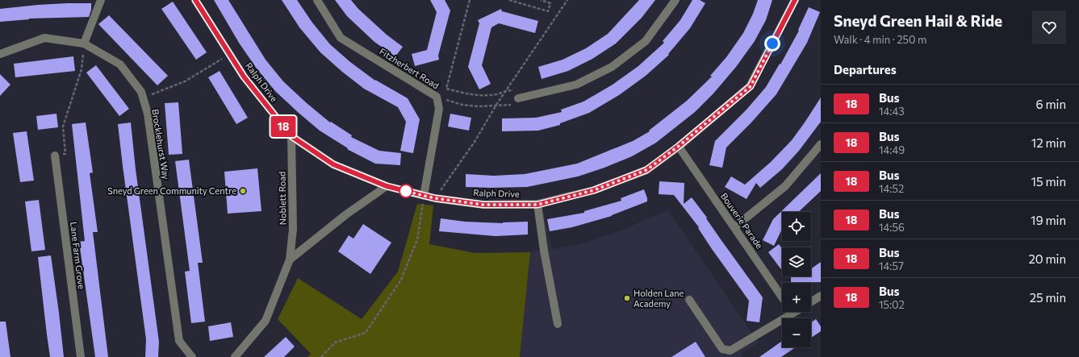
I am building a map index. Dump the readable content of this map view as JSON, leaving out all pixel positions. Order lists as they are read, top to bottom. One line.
{"streets":{"street":["Fitzherbert Road","Ralph Drive","Brocklehurst Way","Noblett Road","Bouverie Parade","Lane Farm Grove"]},"crossings":[["Fitzherbert Road","Ralph Drive"],["Ralph Drive","Noblett Road"],["Ralph Drive","Bouverie Parade"]],"places":["Sneyd Green Community Centre","Holden Lane Academy"],"lines":["bus line 18"],"page":{"on_map":"18","heading":[["Sneyd Green Hail & Ride","Walk · 4 min · 250 m"],"Departures"],"list":[{"mark":"18","name":"Bus","note":"14:43","value":"6 min"},{"mark":"18","name":"Bus","note":"14:49","value":"12 min"},{"mark":"18","name":"Bus","note":"14:52","value":"15 min"},{"mark":"18","name":"Bus","note":"14:56","value":"19 min"},{"mark":"18","name":"Bus","note":"14:57","value":"20 min"},{"mark":"18","name":"Bus","note":"15:02","value":"25 min"}],"map_buttons":["+","−"]}}
